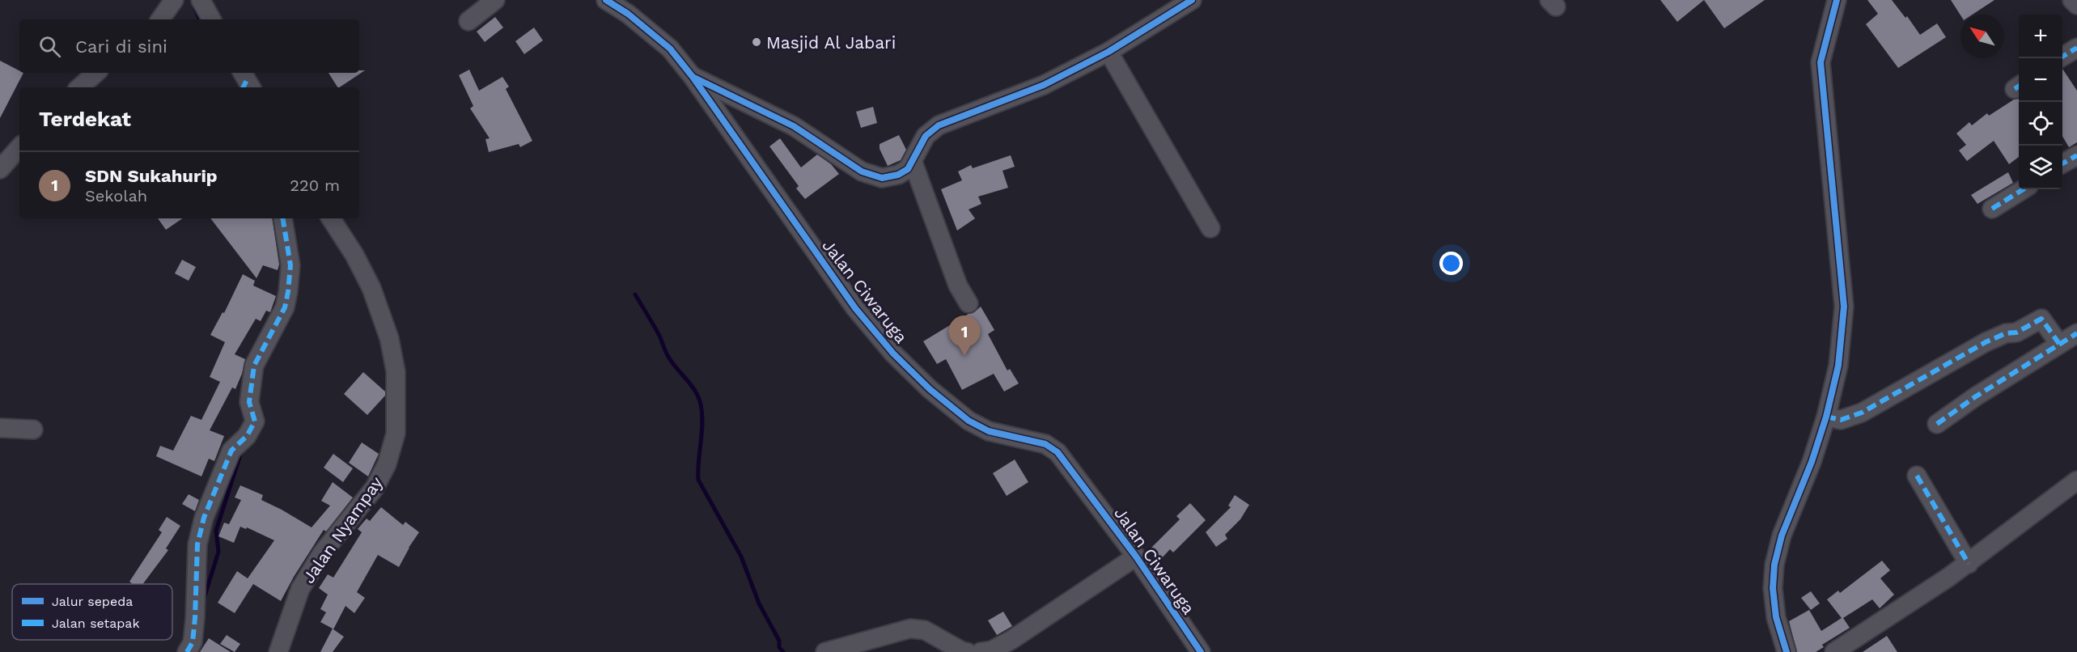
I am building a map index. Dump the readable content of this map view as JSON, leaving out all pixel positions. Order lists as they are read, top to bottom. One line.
{"streets":{"street":["Jalan Ciwaruga","Jalan Nyampay"]},"places":["Masjid Al Jabari"],"legend":["Jalur sepeda","Jalan setapak"],"north":"top left","page":{"map_buttons":["+","−"],"search":"Cari di sini","heading":"Terdekat","list":[{"mark":"1","name":"SDN Sukahurip","note":"Sekolah","value":"220 m"}],"pins":"1"}}
